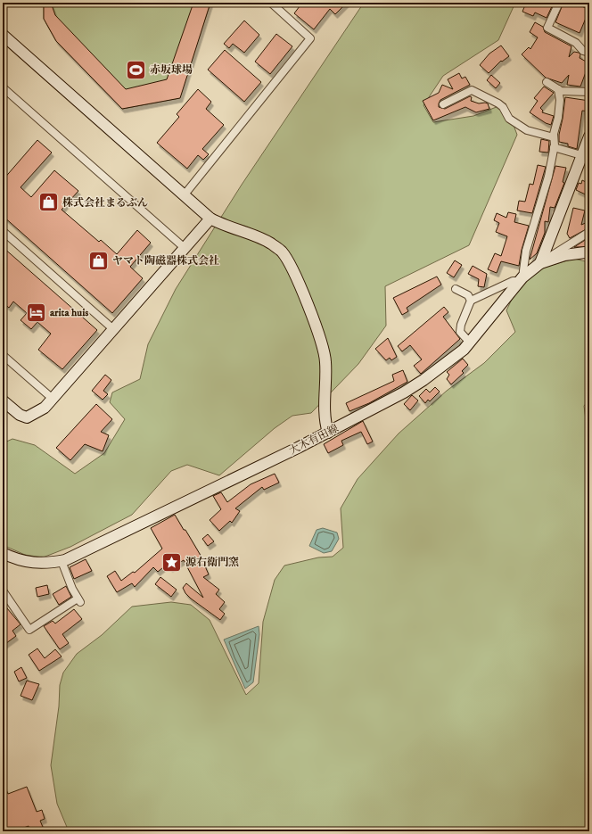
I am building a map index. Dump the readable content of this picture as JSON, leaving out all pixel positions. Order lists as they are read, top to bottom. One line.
{"streets":{"street":["大木有田線"]},"places":{"sports":["赤坂球場"],"shop":["株式会社まるぶん","ヤマト陶磁器株式会社"],"hotel":["arita huis"],"place":["源右衛門窯"]}}
